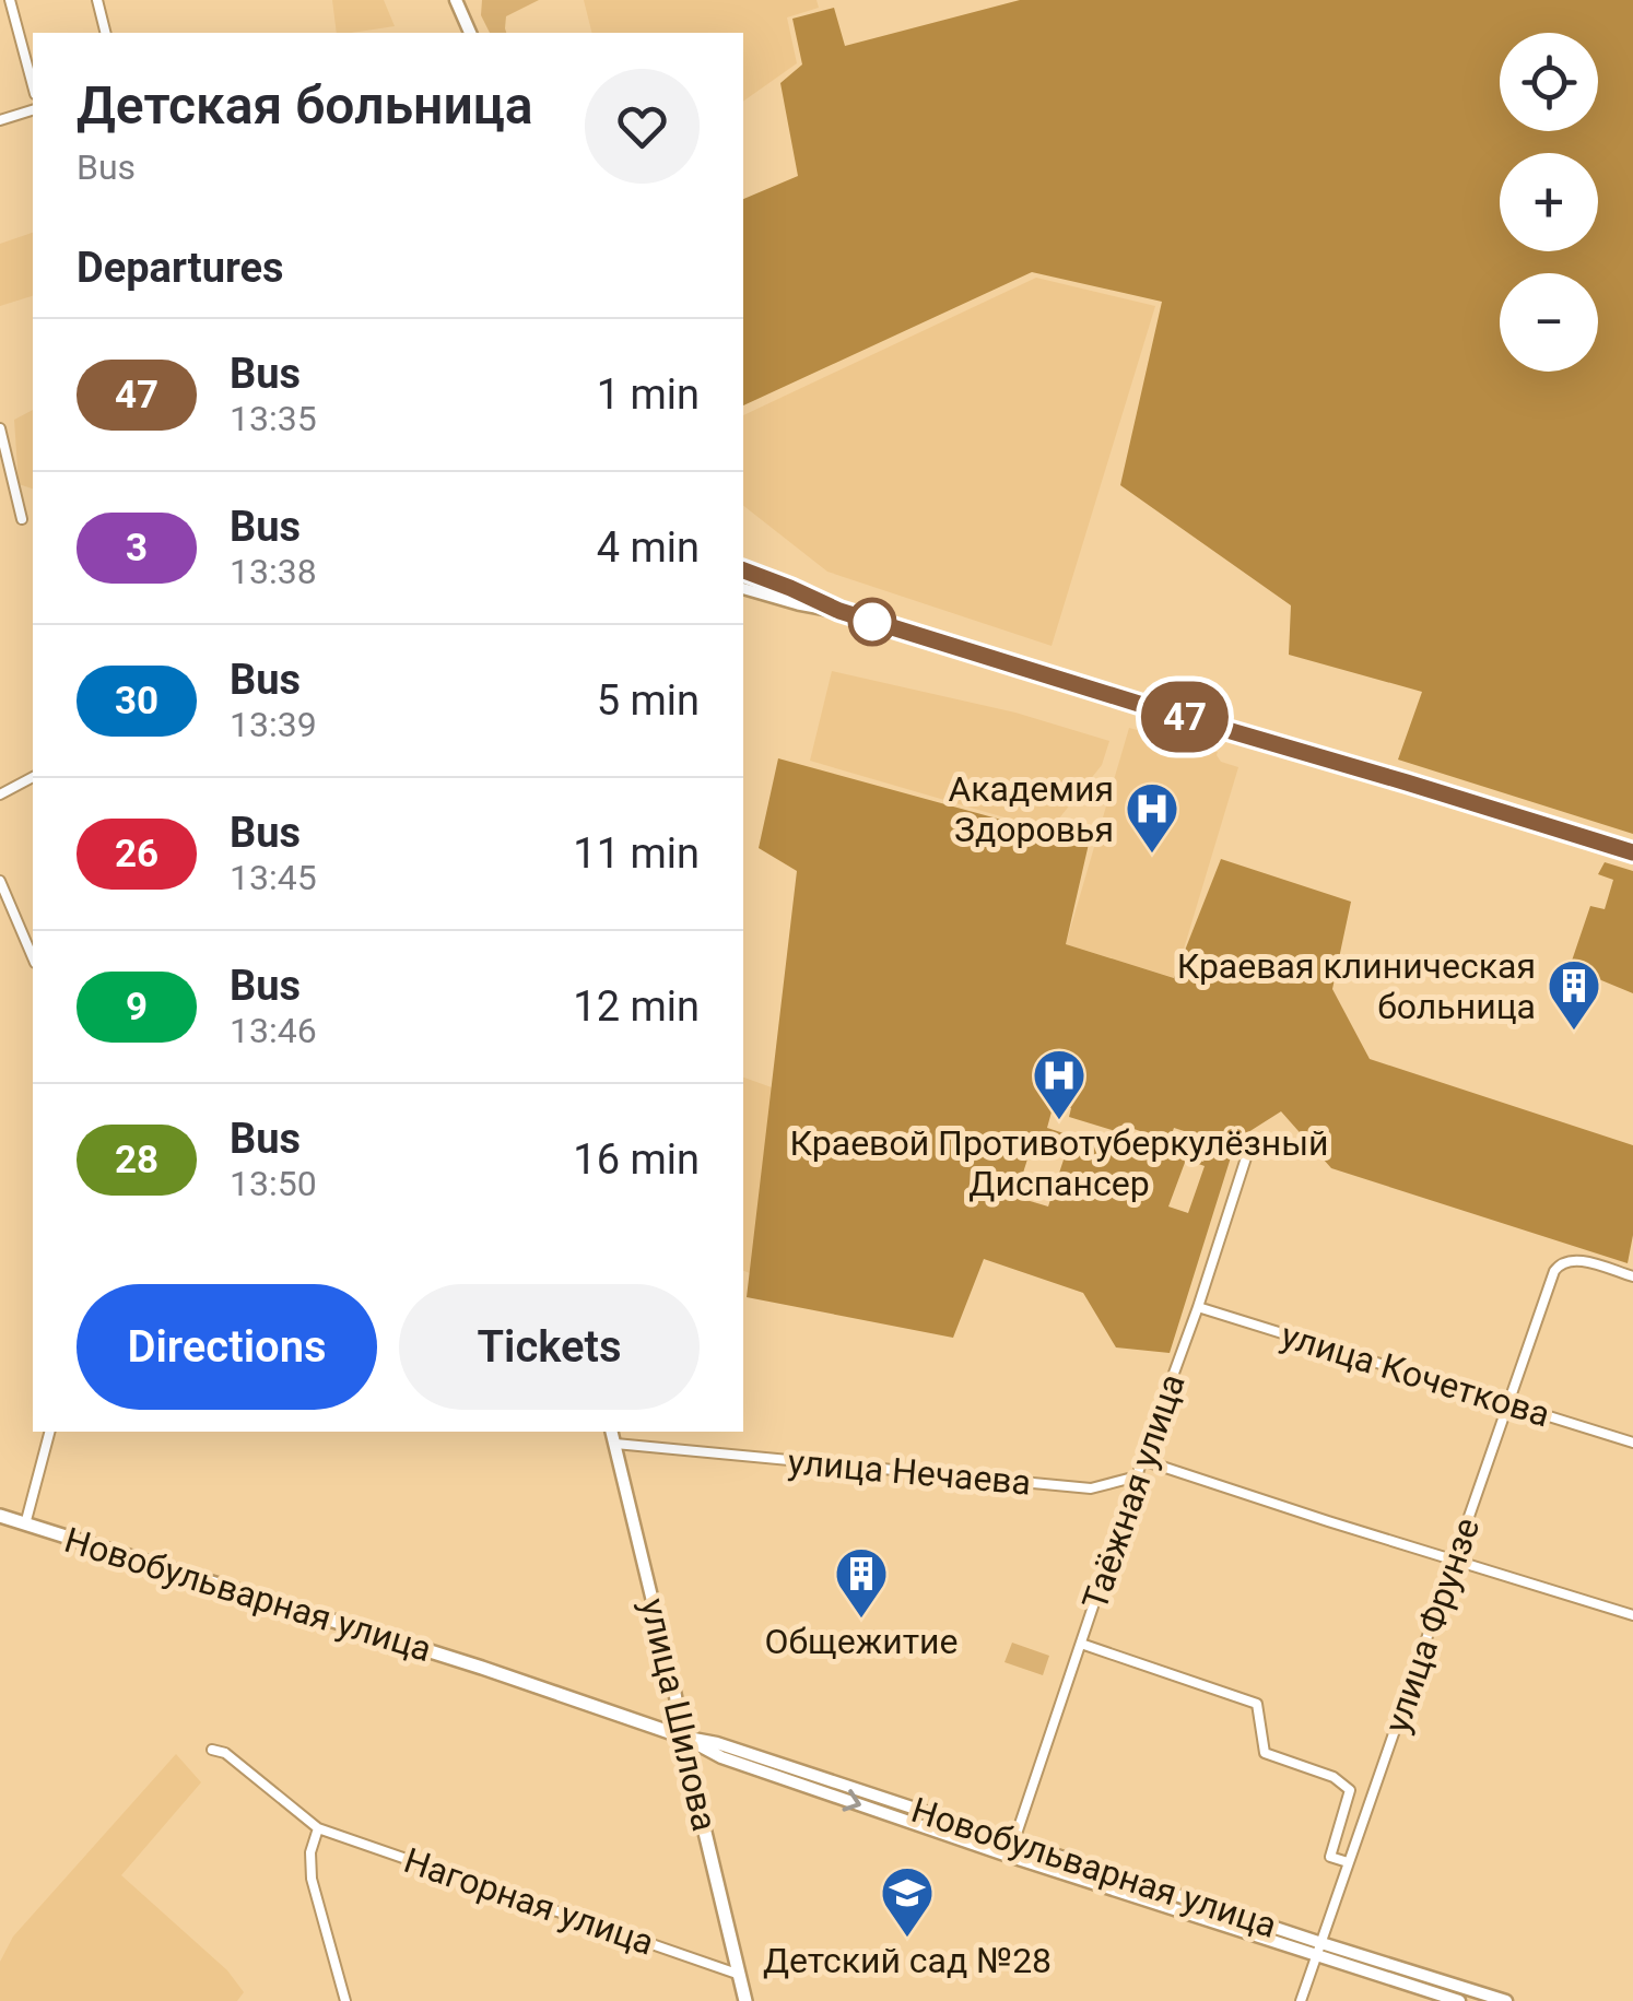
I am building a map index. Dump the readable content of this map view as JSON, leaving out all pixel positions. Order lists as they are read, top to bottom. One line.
{"streets":{"main road":["Новобульварная улица","улица Шилова"],"street":["улица Кочеткова","улица Нечаева","Таёжная улица","улица Фрунзе","Нагорная улица"]},"crossings":[["улица Кочеткова","Таёжная улица"],["улица Кочеткова","улица Фрунзе"],["улица Нечаева","Таёжная улица"],["улица Нечаева","улица Шилова"],["Таёжная улица","Новобульварная улица"],["Новобульварная улица","улица Фрунзе"],["Новобульварная улица","улица Шилова"],["улица Шилова","Нагорная улица"]],"places":{"hospital":["Академия Здоровья","Краевой Противотуберкулёзный Диспансер"],"building":["Краевая клиническая больница","Общежитие"],"school or university":["Детский сад №28"]},"lines":["bus line 47"],"page":{"on_map":"47","map_buttons":["+","−"],"heading":[["Детская больница","Bus"],"Departures"],"list":[{"mark":"47","name":"Bus","note":"13:35","value":"1 min"},{"mark":"3","name":"Bus","note":"13:38","value":"4 min"},{"mark":"30","name":"Bus","note":"13:39","value":"5 min"},{"mark":"26","name":"Bus","note":"13:45","value":"11 min"},{"mark":"9","name":"Bus","note":"13:46","value":"12 min"},{"mark":"28","name":"Bus","note":"13:50","value":"16 min"}],"buttons":["Directions","Tickets"]}}
